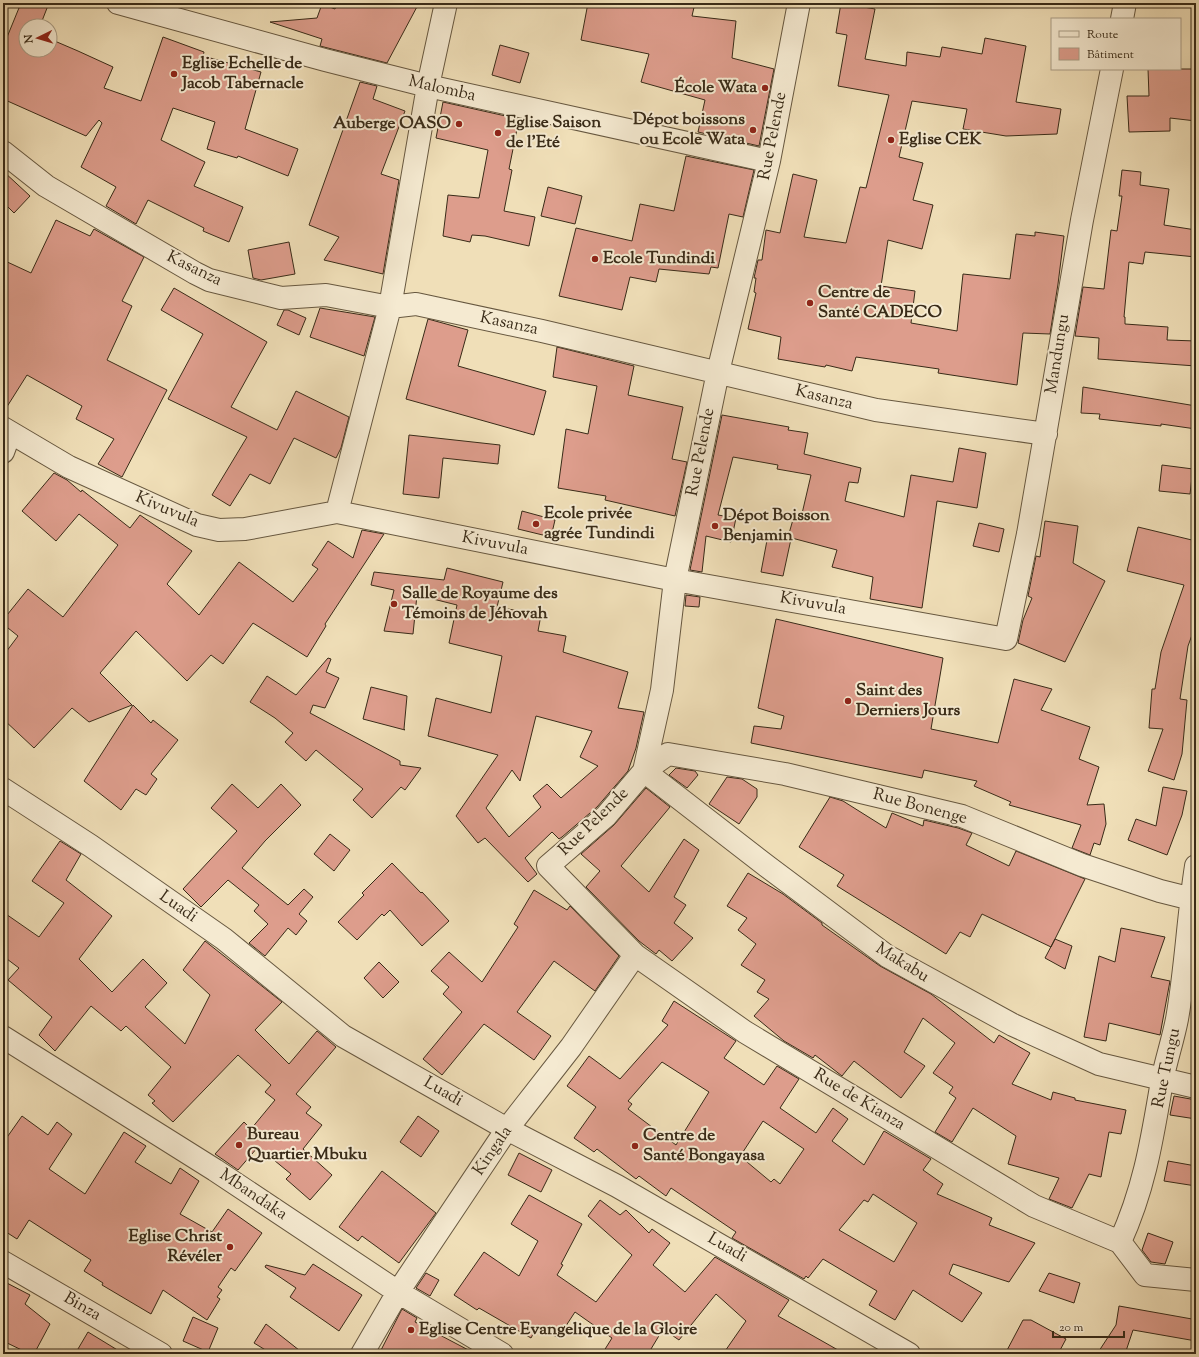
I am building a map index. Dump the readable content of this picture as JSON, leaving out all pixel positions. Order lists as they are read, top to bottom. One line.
{"streets":{"street":["Malomba","Rue Pelende","Kasanza","Mandungu","Kivuvula","Rue Bonenge","Luadi","Makabu","Rue Tungu","Rue de Kianza","Kingala","Mbandaka","Binza"]},"crossings":[["Malomba","Rue Pelende"],["Rue Pelende","Kasanza"],["Rue Pelende","Kivuvula"],["Rue Pelende","Rue Bonenge"],["Rue Pelende","Makabu"],["Rue Pelende","Rue de Kianza"],["Kasanza","Mandungu"],["Mandungu","Kivuvula"],["Rue Bonenge","Makabu"],["Rue Bonenge","Rue Tungu"],["Luadi","Kingala"],["Makabu","Rue Tungu"],["Rue Tungu","Rue de Kianza"],["Rue de Kianza","Kingala"],["Kingala","Mbandaka"]],"places":["Eglise Echelle de Jacob Tabernacle","École Wata","Auberge OASO","Dépot boissons ou Ecole Wata","Eglise Saison de l'Eté","Eglise CEK","Ecole Tundindi","Centre de Santé CADECO","Ecole privée agrée Tundindi","Dépot Boisson Benjamin","Salle de Royaume des Témoins de Jéhovah","Saint des Derniers Jours","Bureau Quartier Mbuku","Centre de Santé Bongayasa","Eglise Christ Révéler","Eglise Centre Evangelique de la Gloire"],"legend":["Route","Bâtiment"],"scale_bar":"20 m","north":"left"}
